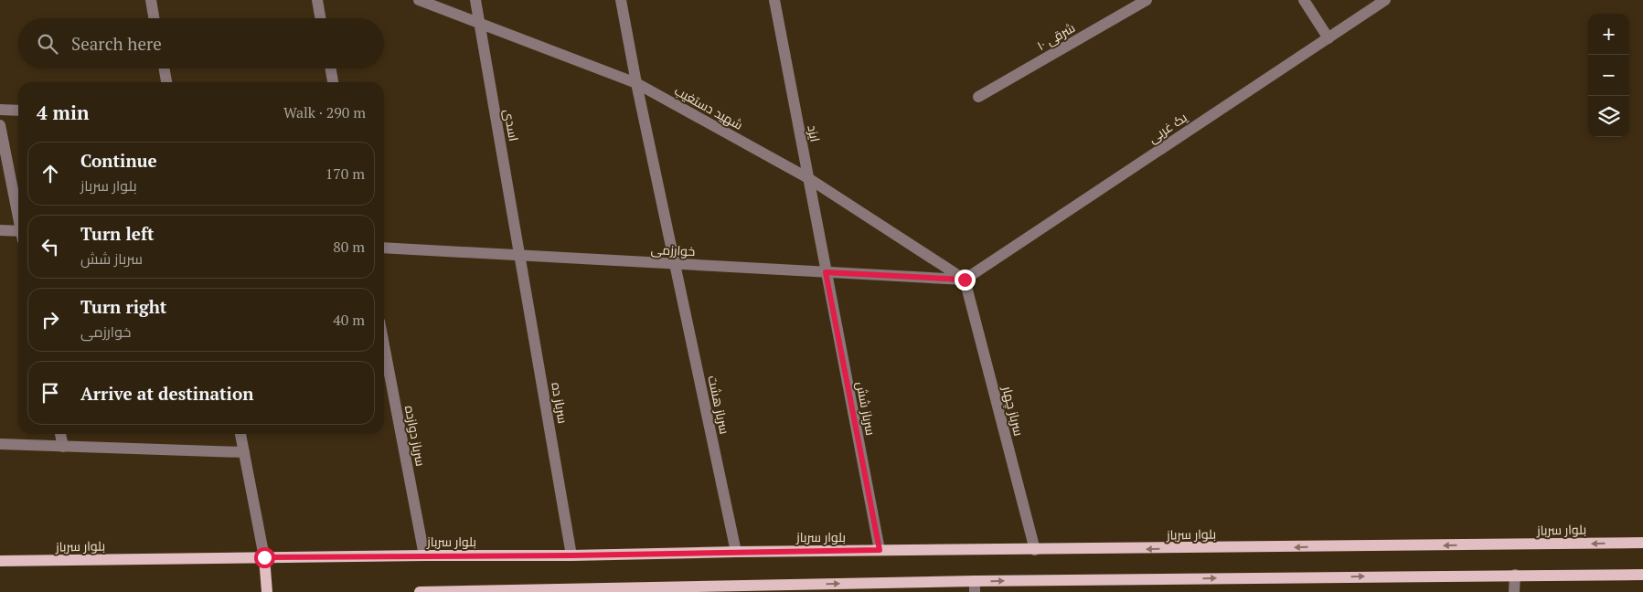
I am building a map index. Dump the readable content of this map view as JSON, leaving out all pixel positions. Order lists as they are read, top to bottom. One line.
{"streets":{"main road":["بلوار سرباز"],"street":["شرقی ۱۰","شهید دستغیب","اسدی","یک غربی","ایزد","خوارزمی","سرباز ده","سرباز هشت","سرباز شش","سرباز چهار","سرباز دوازده"]},"crossings":[["شهید دستغیب","اسدی"],["شهید دستغیب","یک غربی"],["شهید دستغیب","ایزد"],["شهید دستغیب","خوارزمی"],["شهید دستغیب","سرباز چهار"],["اسدی","خوارزمی"],["اسدی","سرباز ده"],["یک غربی","خوارزمی"],["یک غربی","سرباز چهار"],["ایزد","خوارزمی"],["ایزد","سرباز شش"],["خوارزمی","سرباز ده"],["خوارزمی","سرباز هشت"],["خوارزمی","سرباز شش"],["خوارزمی","سرباز چهار"],["سرباز ده","بلوار سرباز"],["سرباز هشت","بلوار سرباز"],["سرباز شش","بلوار سرباز"],["سرباز چهار","بلوار سرباز"],["سرباز دوازده","بلوار سرباز"]],"page":{"map_buttons":["+","−"],"search":"Search here","heading":["4 min","Walk · 290 m"],"list":[["Continue","بلوار سرباز","170 m"],["Turn left","سرباز شش","80 m"],["Turn right","خوارزمی","40 m"],"Arrive at destination"]}}
